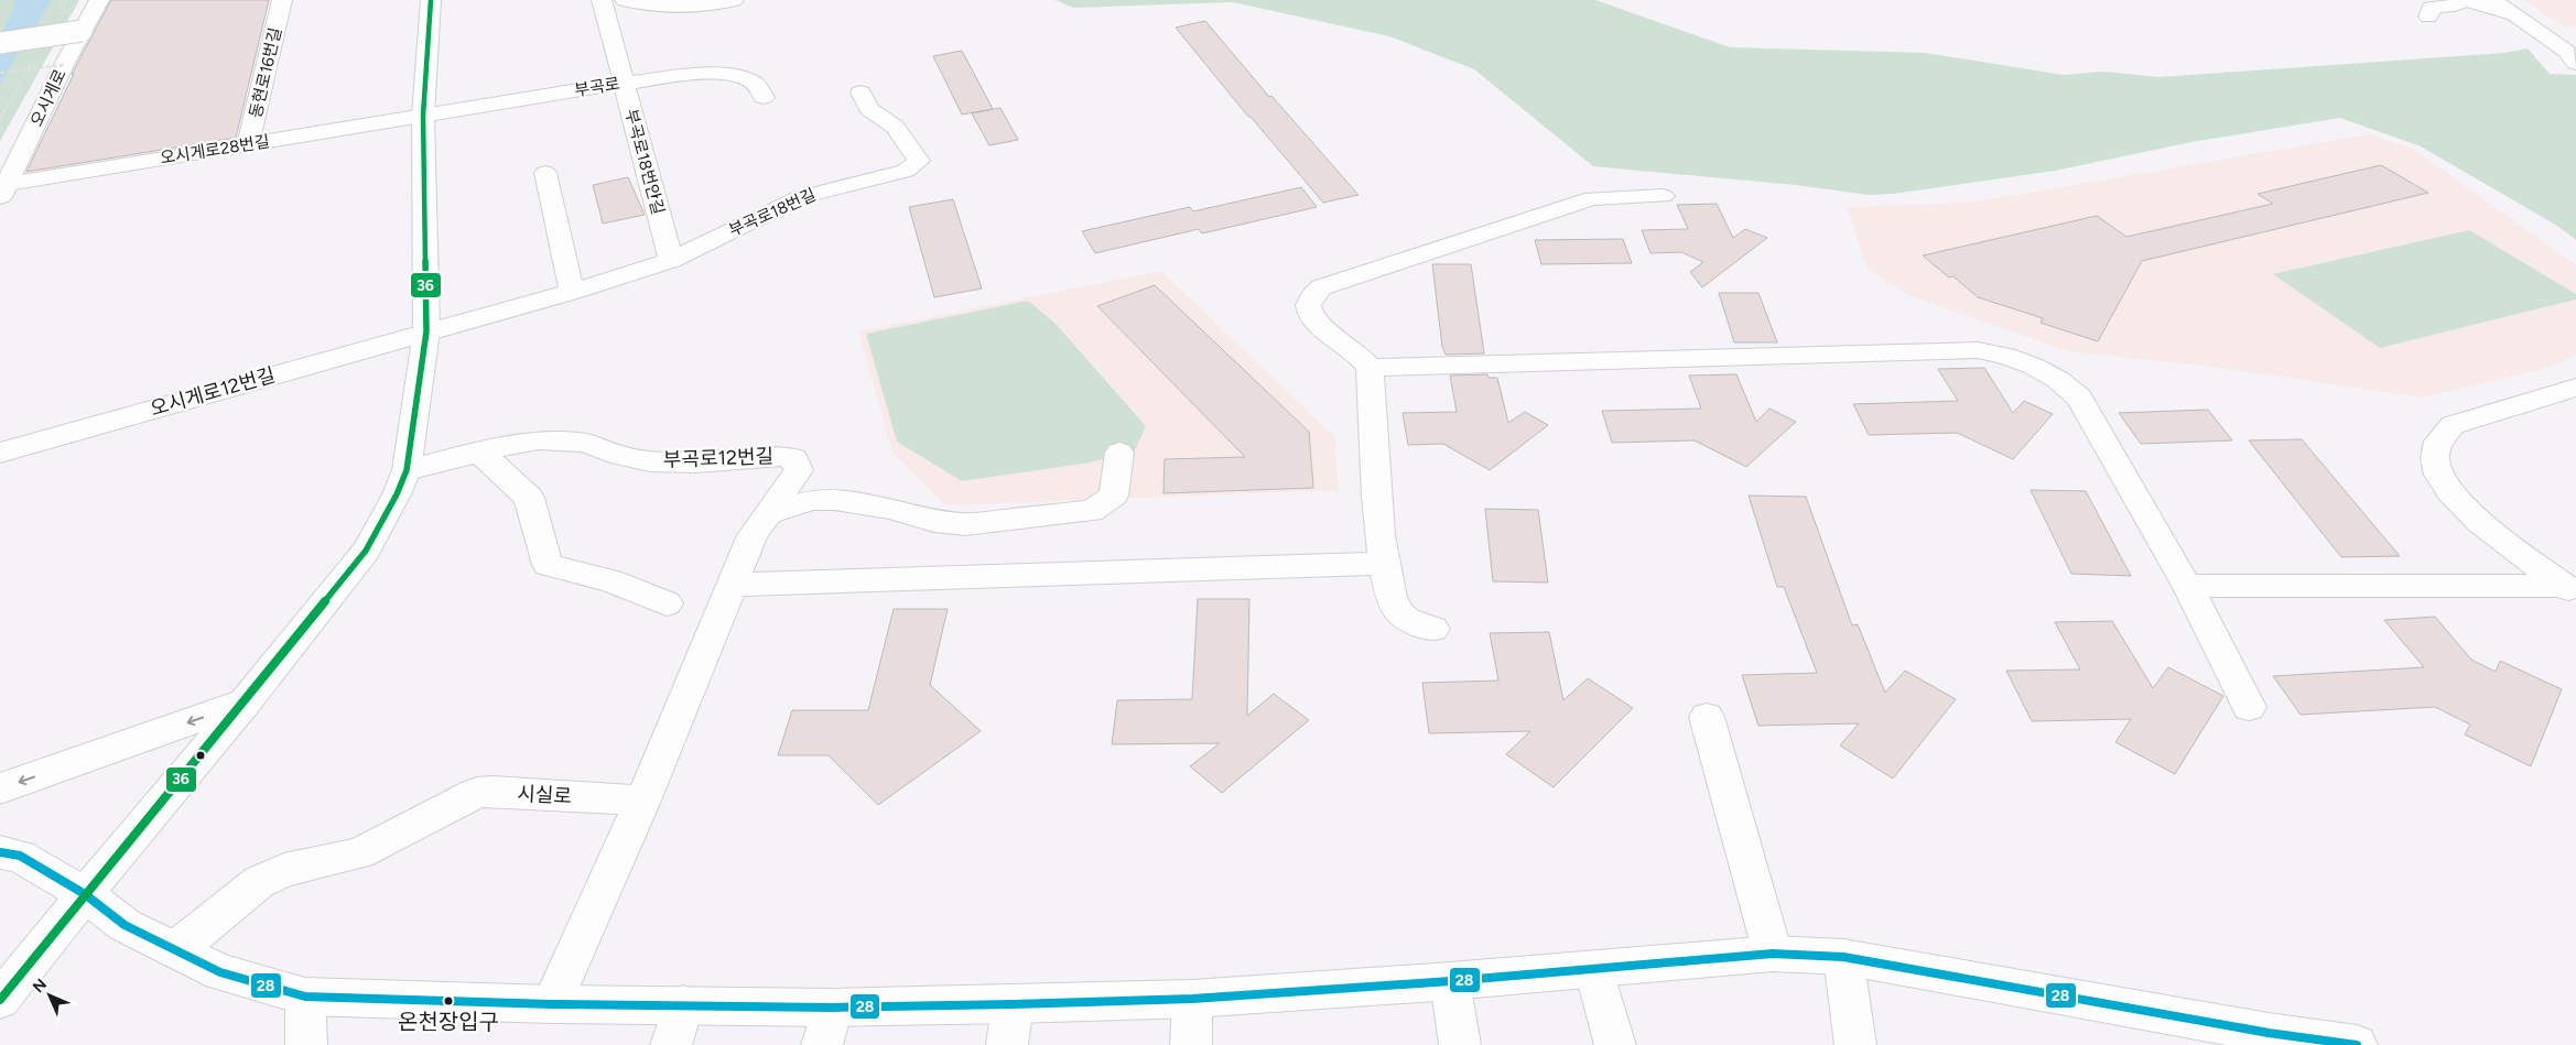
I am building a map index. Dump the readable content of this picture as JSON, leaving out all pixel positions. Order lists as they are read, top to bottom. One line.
{"streets":{"street":["동현로16번길","부곡로","오시게로","오시게로28번길","부곡로18번안길","부곡로18번길","오시게로12번길","부곡로12번길","시실로"]},"crossings":[["동현로16번길","오시게로28번길"],["부곡로","오시게로28번길"],["부곡로","부곡로18번안길"],["오시게로","오시게로28번길"],["부곡로18번안길","부곡로18번길"],["부곡로18번길","오시게로12번길"]],"places":["온천장입구"],"lines":["transit line 36","transit line 28"],"north":"top left"}
